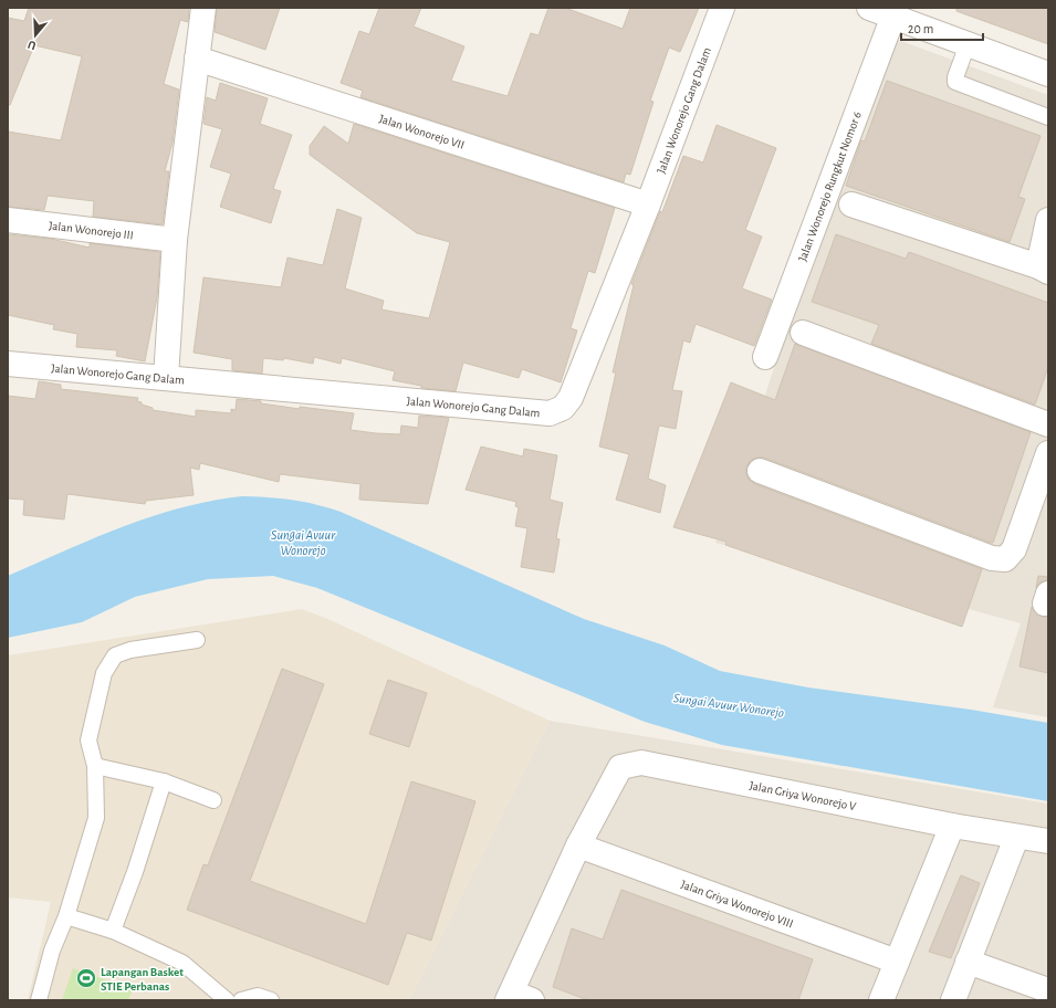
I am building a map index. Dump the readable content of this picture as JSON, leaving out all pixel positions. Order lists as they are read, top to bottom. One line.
{"streets":{"street":["Jalan Wonorejo Gang Dalam","Jalan Wonorejo VII","Jalan Wonorejo Rungkut Nomor 6","Jalan Wonorejo III","Jalan Griya Wonorejo V","Jalan Griya Wonorejo VIII"]},"crossings":[["Jalan Wonorejo Gang Dalam","Jalan Wonorejo VII"],["Jalan Griya Wonorejo V","Jalan Griya Wonorejo VIII"]],"water":["Sungai Avuur Wonorejo"],"places":{"sports":["Lapangan Basket STIE Perbanas"]},"scale_bar":"20 m","north":"bottom"}
